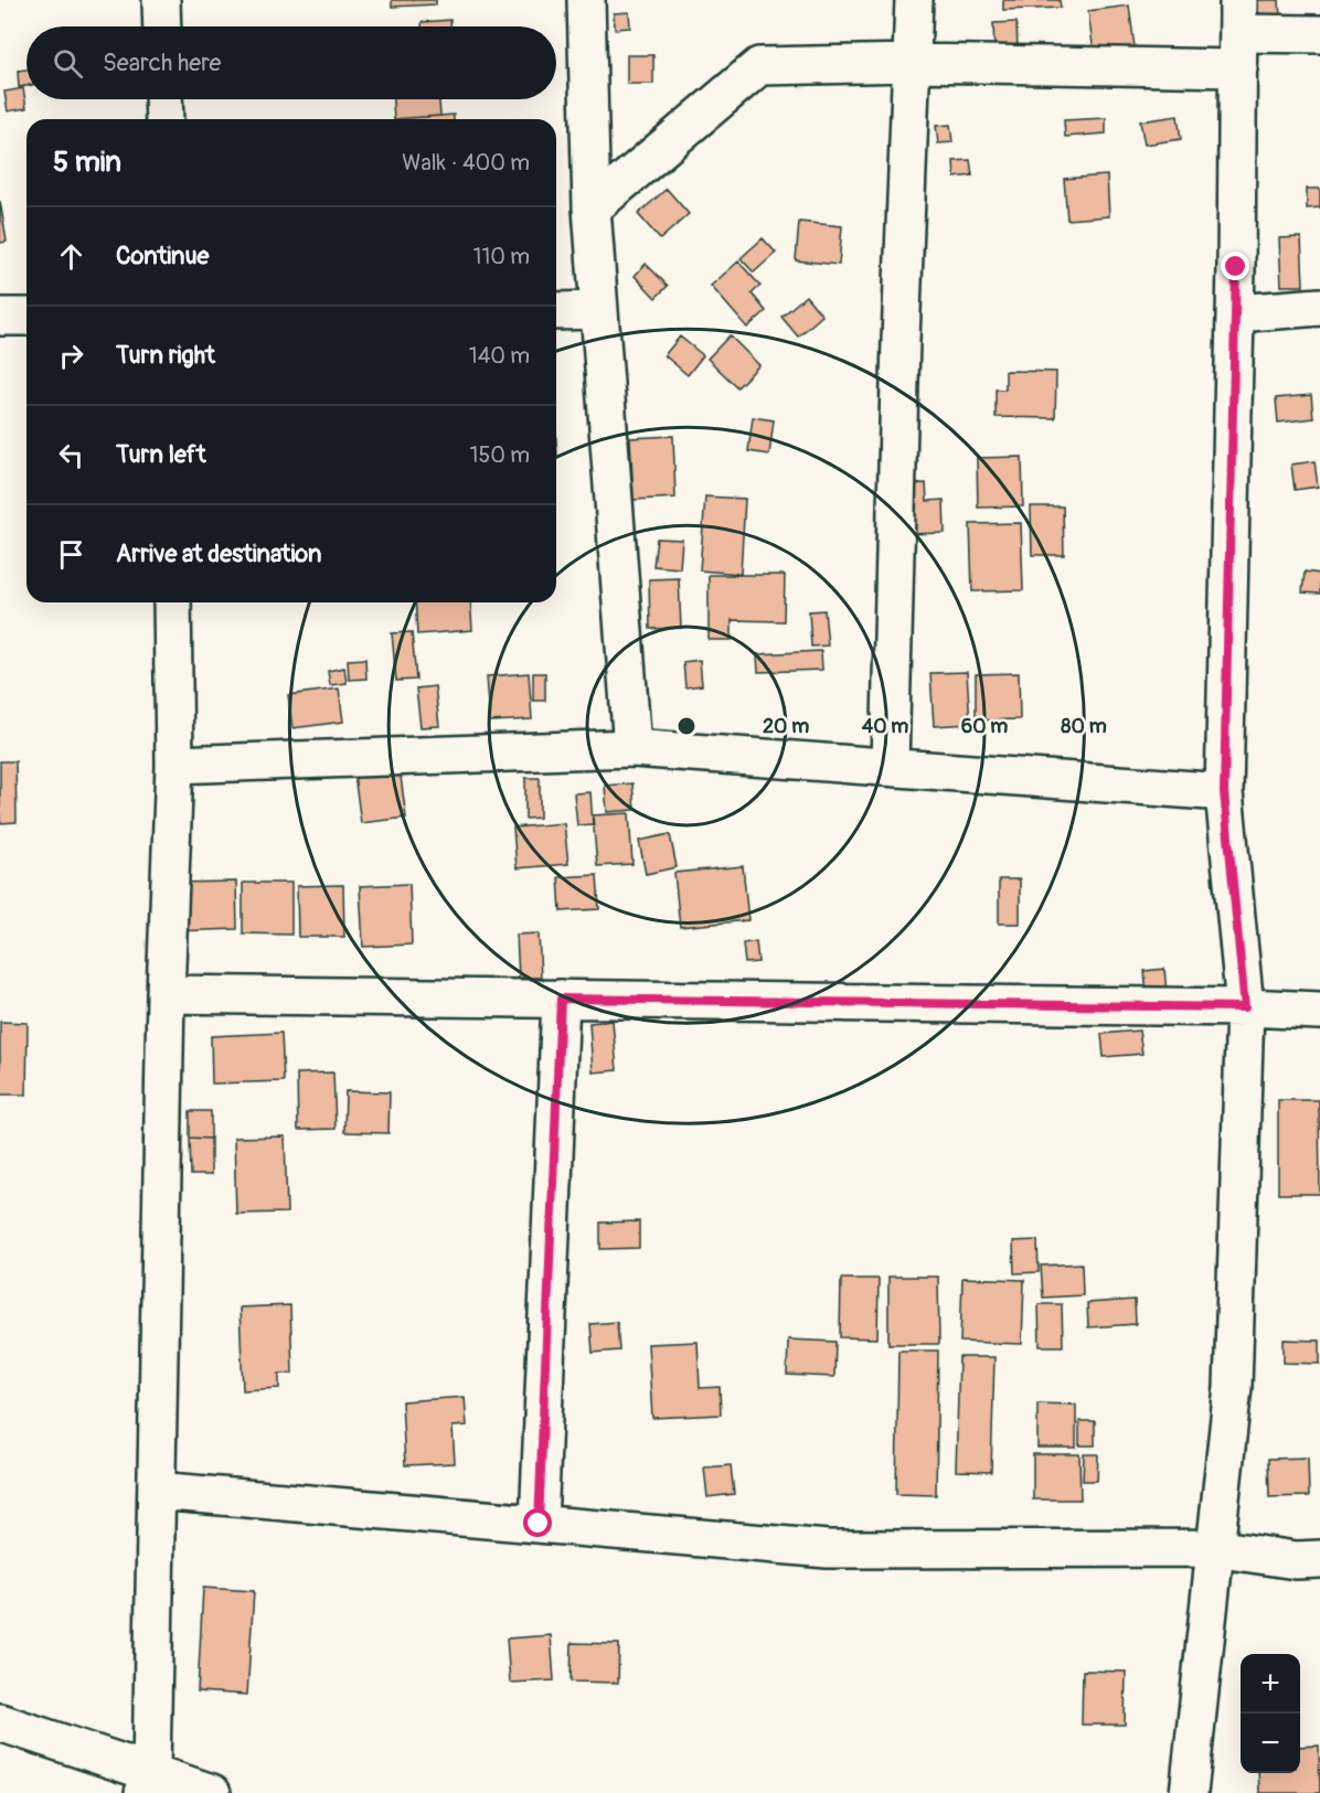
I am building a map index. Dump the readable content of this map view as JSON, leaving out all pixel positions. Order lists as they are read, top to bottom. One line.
{"page":{"search":"Search here","heading":["5 min","Walk · 400 m"],"list":[["Continue","110 m"],["Turn right","140 m"],["Turn left","150 m"],"Arrive at destination"],"map_buttons":["+","−"]},"rings":["20 m","40 m","60 m","80 m"]}
